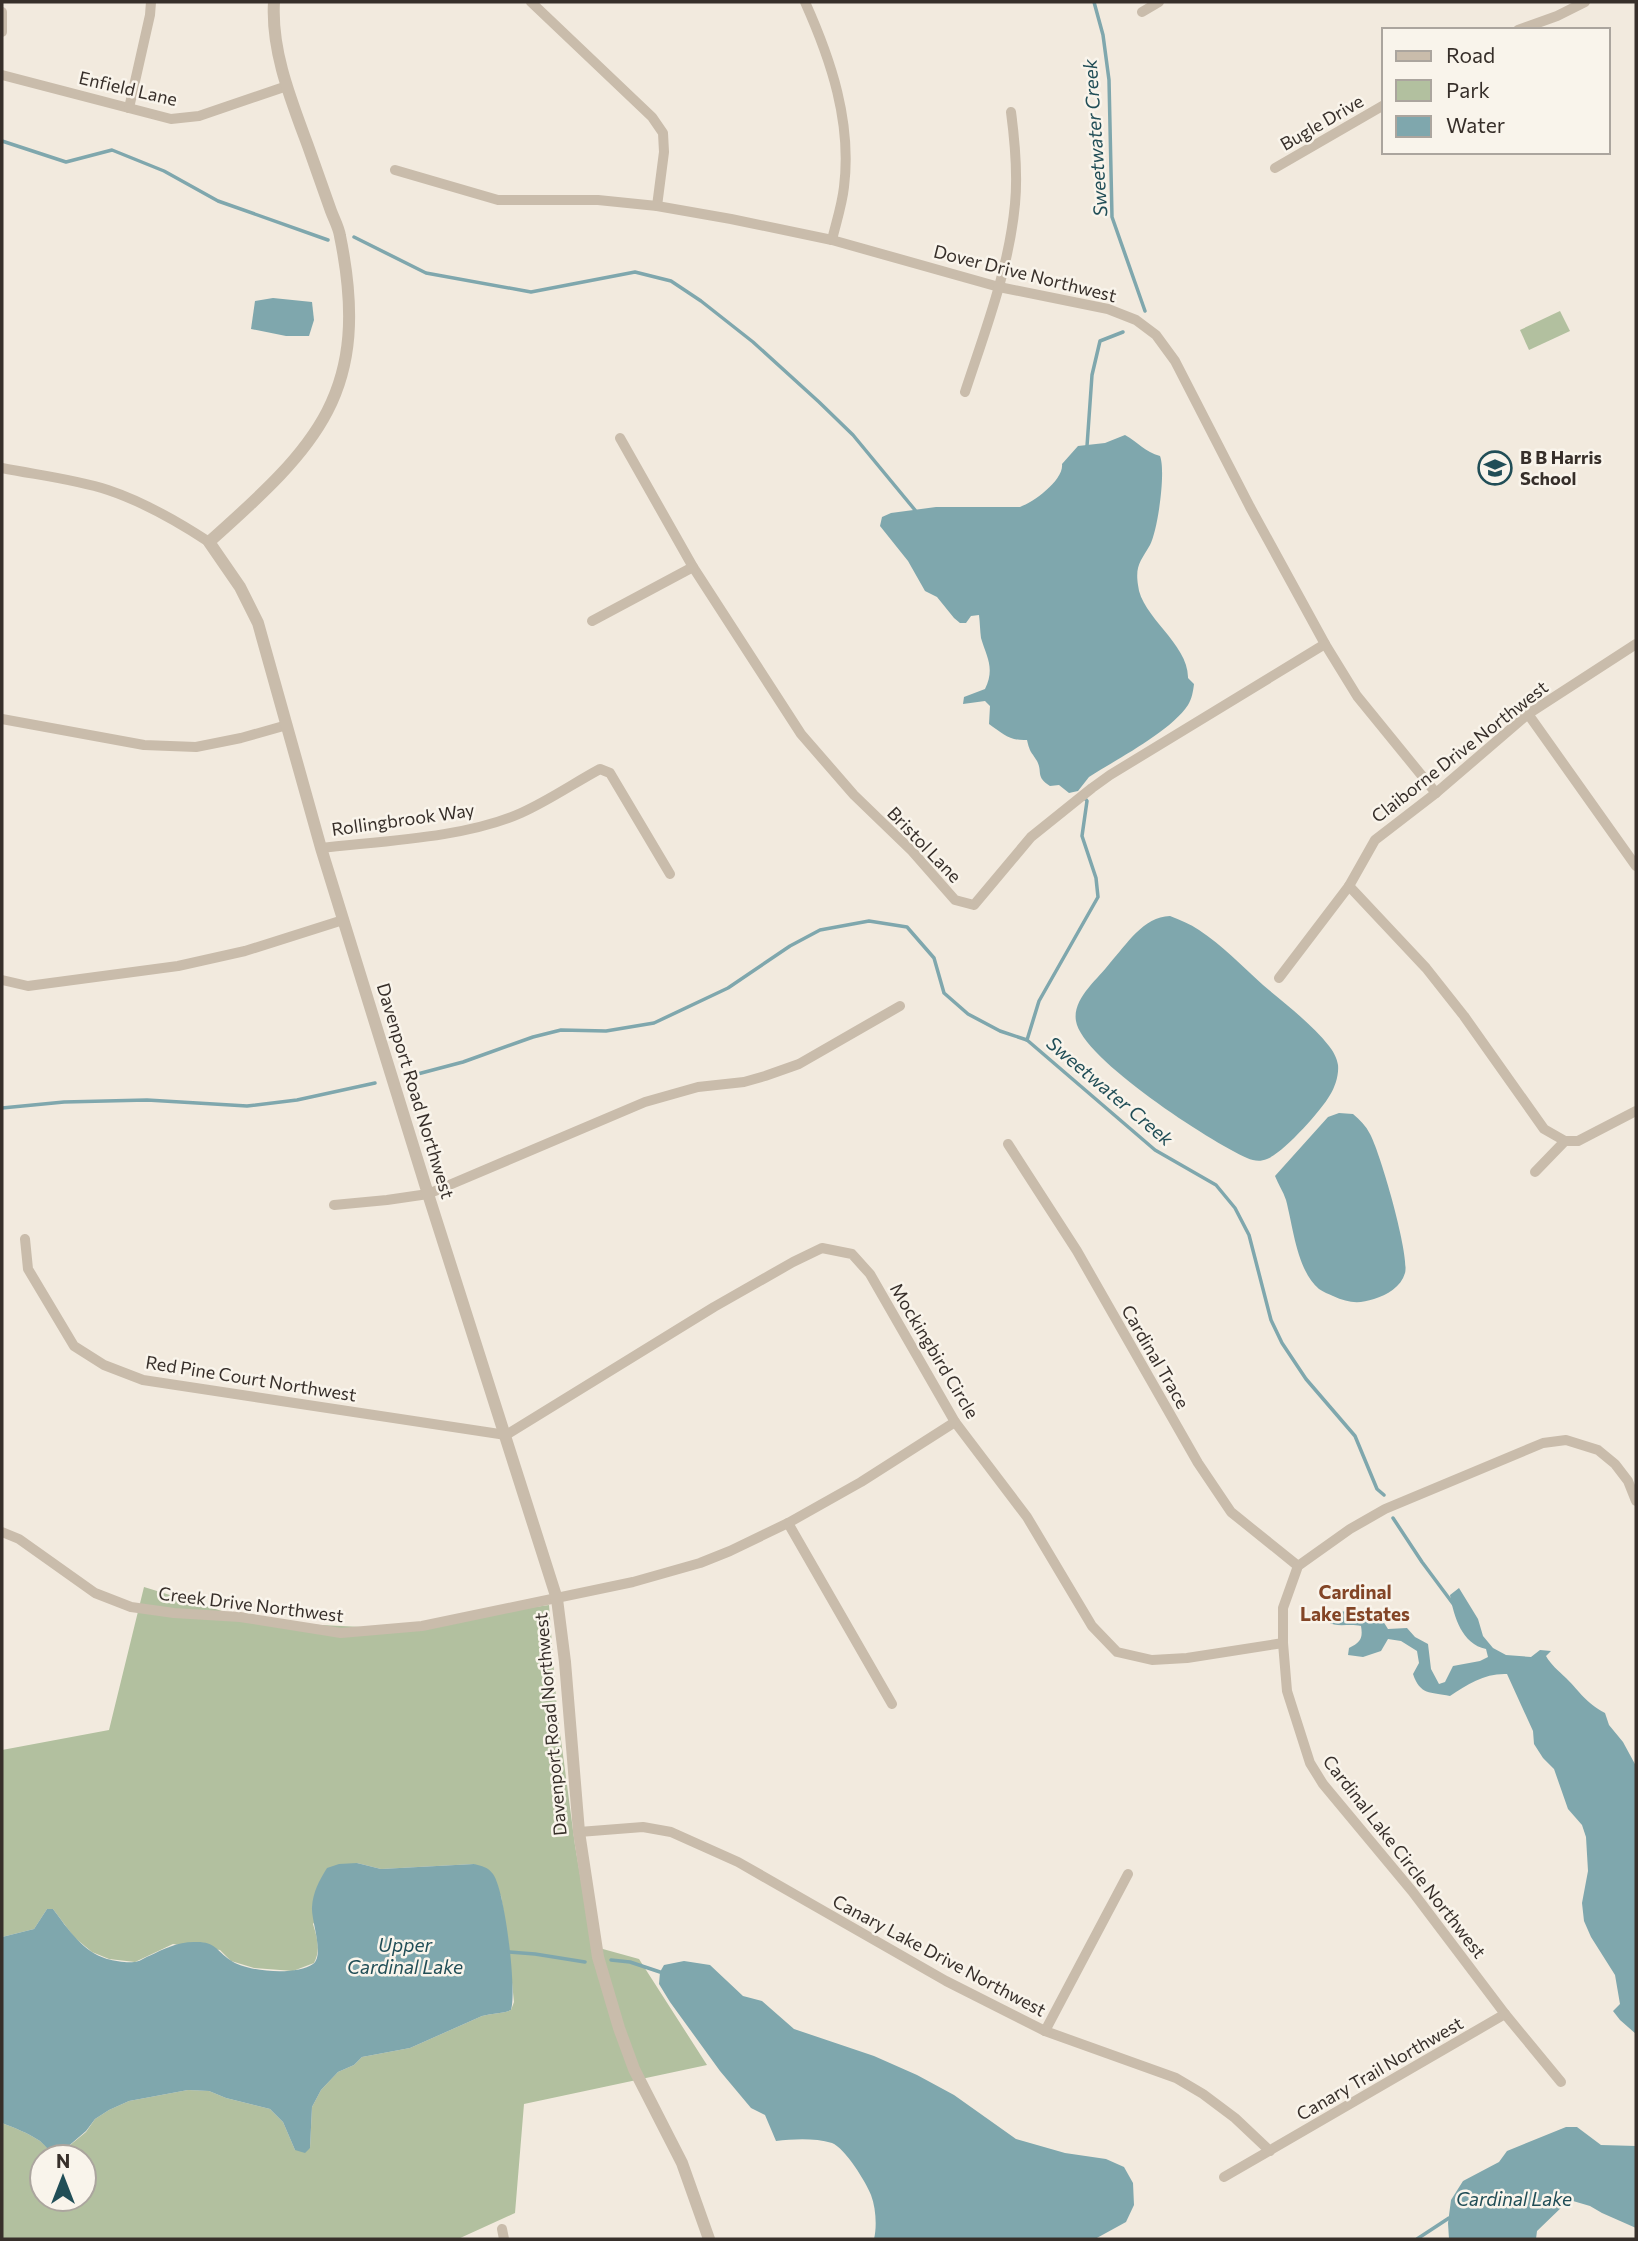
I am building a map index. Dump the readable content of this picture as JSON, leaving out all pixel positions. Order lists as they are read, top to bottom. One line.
{"streets":{"street":["Enfield Lane","Bugle Drive","Dover Drive Northwest","Claiborne Drive Northwest","Rollingbrook Way","Bristol Lane","Davenport Road Northwest","Mockingbird Circle","Cardinal Trace","Red Pine Court Northwest","Creek Drive Northwest","Cardinal Lake Circle Northwest","Canary Lake Drive Northwest","Canary Trail Northwest"]},"crossings":[["Dover Drive Northwest","Claiborne Drive Northwest"],["Dover Drive Northwest","Bristol Lane"],["Rollingbrook Way","Davenport Road Northwest"],["Davenport Road Northwest","Mockingbird Circle"],["Davenport Road Northwest","Red Pine Court Northwest"],["Davenport Road Northwest","Creek Drive Northwest"],["Davenport Road Northwest","Canary Lake Drive Northwest"],["Mockingbird Circle","Red Pine Court Northwest"],["Mockingbird Circle","Creek Drive Northwest"],["Mockingbird Circle","Cardinal Lake Circle Northwest"],["Cardinal Trace","Cardinal Lake Circle Northwest"],["Cardinal Lake Circle Northwest","Canary Trail Northwest"],["Canary Lake Drive Northwest","Canary Trail Northwest"]],"districts":["Cardinal Lake Estates"],"water":["Sweetwater Creek","Upper Cardinal Lake","Cardinal Lake"],"places":{"school or university":["B B Harris School"]},"legend":["Road","Park","Water"],"north":"top"}
